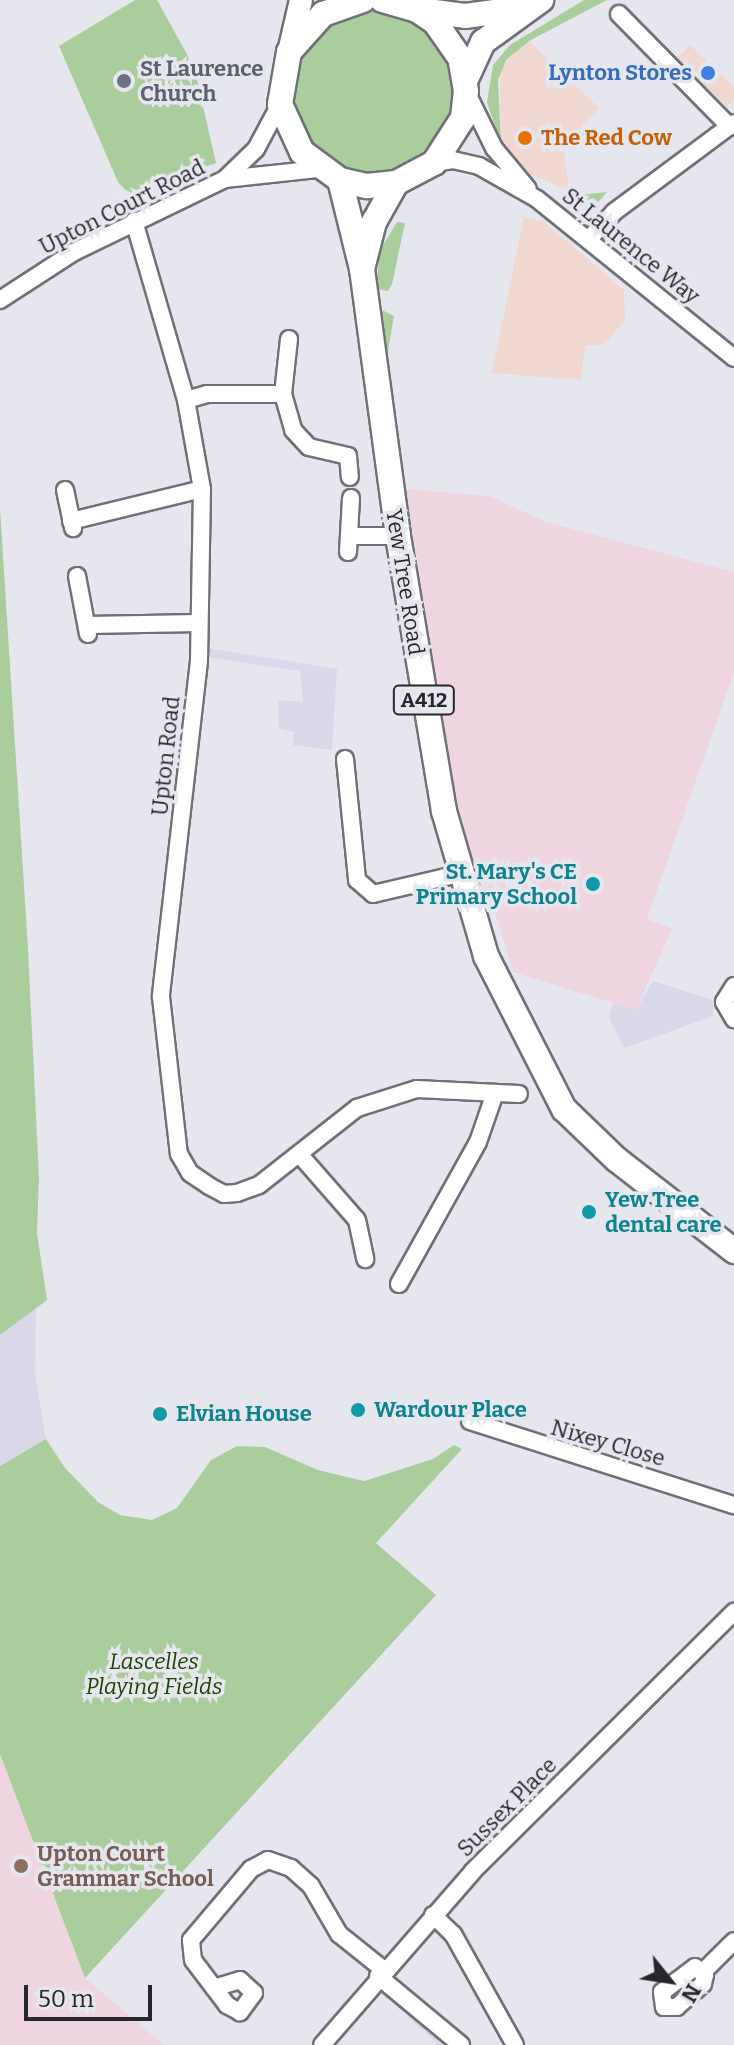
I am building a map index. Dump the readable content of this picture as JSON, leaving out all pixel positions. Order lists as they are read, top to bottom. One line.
{"streets":{"main road":["Yew Tree Road","A412"],"street":["Upton Court Road","St Laurence Way","Upton Road","Nixey Close","Sussex Place"]},"crossings":[["Upton Court Road","Yew Tree Road"],["Upton Court Road","Upton Road"]],"parks":["Lascelles Playing Fields"],"places":["Lynton Stores","St Laurence Church","The Red Cow","St. Mary's CE Primary School","Yew Tree dental care","Wardour Place","Elvian House","Upton Court Grammar School"],"scale_bar":"50 m","north":"bottom right"}
